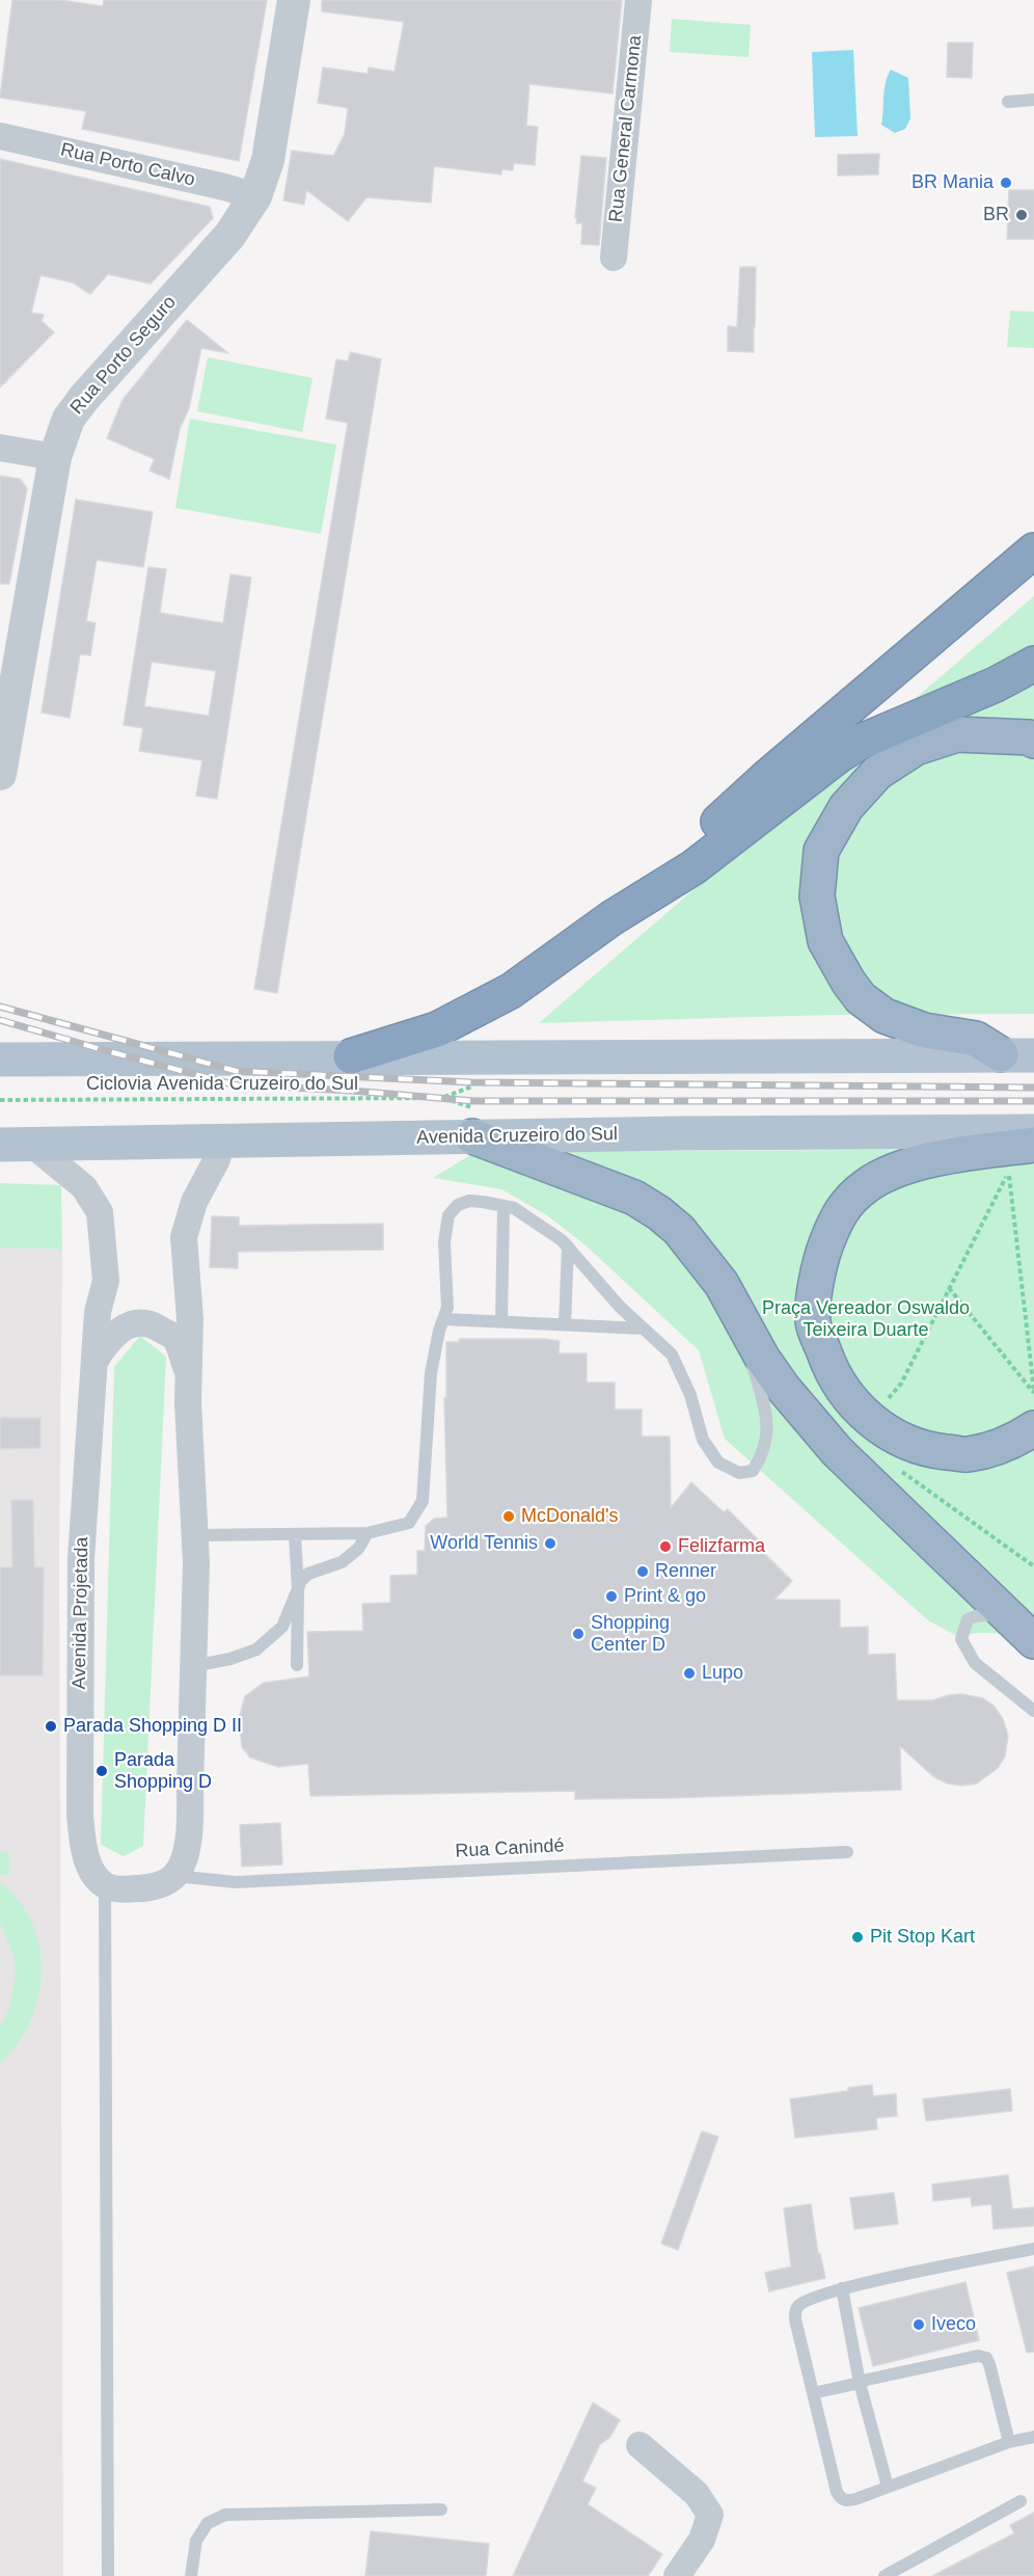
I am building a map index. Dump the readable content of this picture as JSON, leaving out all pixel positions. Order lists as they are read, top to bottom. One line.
{"streets":{"main road":["Avenida Cruzeiro do Sul"],"street":["Rua General Carmona","Rua Porto Calvo","Rua Porto Seguro","Avenida Projetada"],"lane":["Rua Canindé"],"path":["Ciclovia Avenida Cruzeiro do Sul"]},"crossings":[["Rua Porto Calvo","Rua Porto Seguro"],["Avenida Cruzeiro do Sul","Avenida Projetada"]],"parks":["Praça Vereador Oswaldo Teixeira Duarte"],"places":["BR Mania","BR","McDonald's","World Tennis","Felizfarma","Renner","Print & go","Shopping Center D","Lupo","Parada Shopping D II","Parada Shopping D","Pit Stop Kart","Iveco"]}
